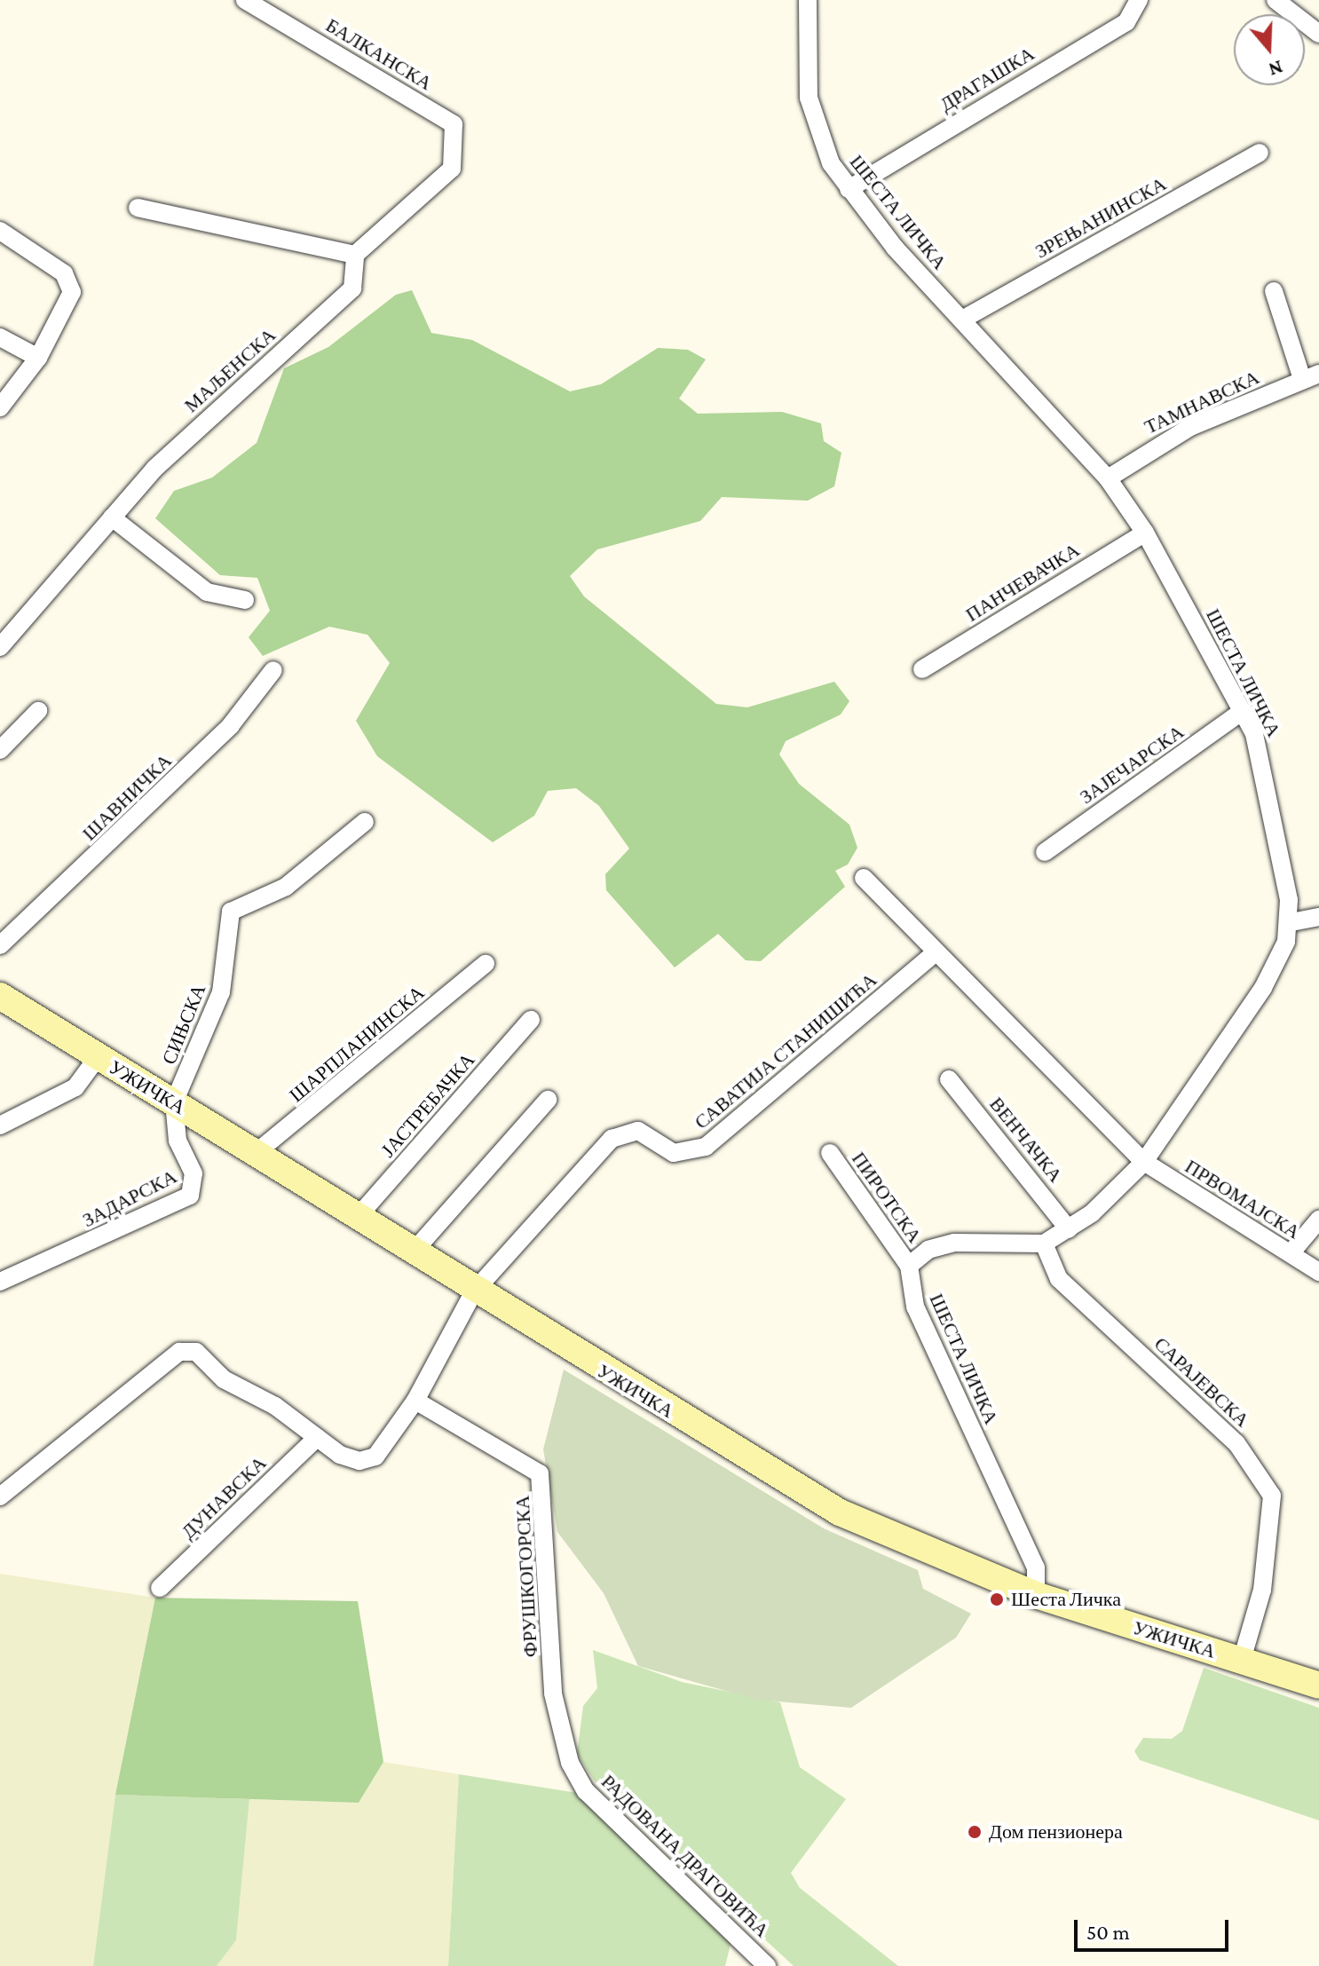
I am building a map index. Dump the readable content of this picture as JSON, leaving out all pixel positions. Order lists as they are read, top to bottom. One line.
{"streets":{"main road":["УЖИЧКА"],"street":["БАЛКАНСКА","ДРАГАШКА","ШЕСТА ЛИЧКА","ЗРЕЊАНИНСКА","МАЉЕНСКА","ТАМНАВСКА","ПАНЧЕВАЧКА","ЗАЈЕЧАРСКА","ШАВНИЧКА","СИЊСКА","ШАРПЛАНИНСКА","САВАТИЈА СТАНИШИЋА","ЈАСТРЕБАЧКА","ВЕНЧАЧКА","ПИРОТСКА","ЗАДАРСКА","ПРВОМАЈСКА","САРАЈЕВСКА","ДУНАВСКА","ФРУШКОГОРСКА","РАДОВАНА ДРАГОВИЋА"]},"crossings":[["БАЛКАНСКА","МАЉЕНСКА"],["ДРАГАШКА","ШЕСТА ЛИЧКА"],["ШЕСТА ЛИЧКА","ЗРЕЊАНИНСКА"],["ШЕСТА ЛИЧКА","ТАМНАВСКА"],["ШЕСТА ЛИЧКА","ПАНЧЕВАЧКА"],["ШЕСТА ЛИЧКА","ЗАЈЕЧАРСКА"],["ШЕСТА ЛИЧКА","УЖИЧКА"],["ШЕСТА ЛИЧКА","ПИРОТСКА"],["СИЊСКА","УЖИЧКА"],["СИЊСКА","ЗАДАРСКА"],["ШАРПЛАНИНСКА","УЖИЧКА"],["САВАТИЈА СТАНИШИЋА","УЖИЧКА"],["САВАТИЈА СТАНИШИЋА","ДУНАВСКА"],["САВАТИЈА СТАНИШИЋА","ФРУШКОГОРСКА"],["УЖИЧКА","ЈАСТРЕБАЧКА"],["УЖИЧКА","ЗАДАРСКА"],["УЖИЧКА","САРАЈЕВСКА"],["ФРУШКОГОРСКА","РАДОВАНА ДРАГОВИЋА"]],"places":["Шеста Личка","Дом пензионера"],"scale_bar":"50 m","north":"bottom"}
